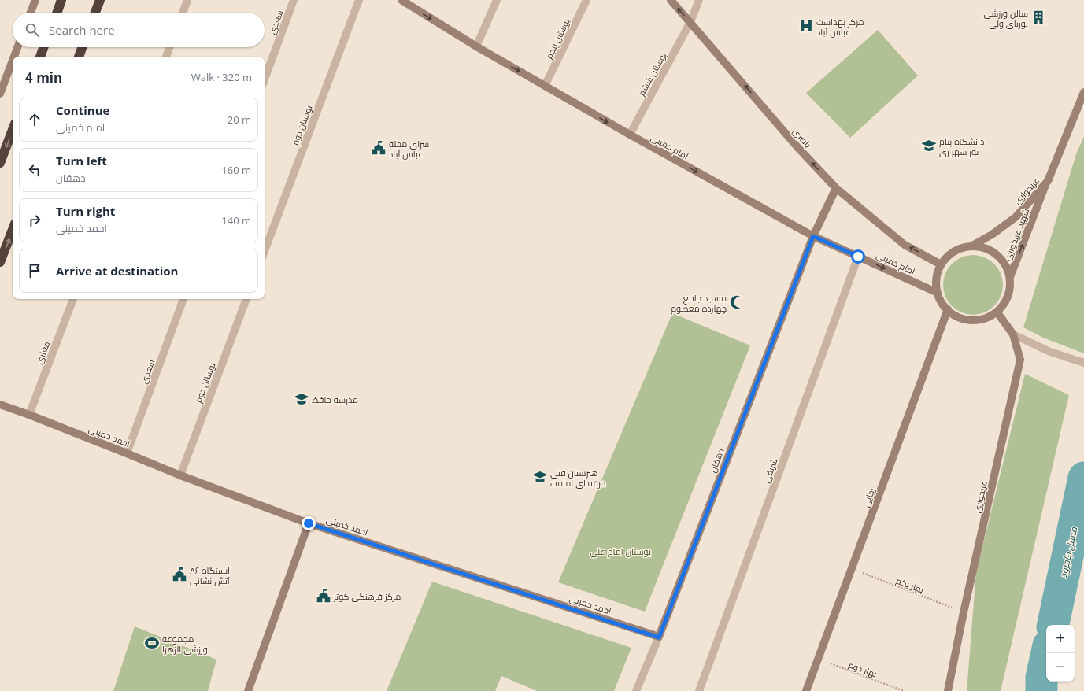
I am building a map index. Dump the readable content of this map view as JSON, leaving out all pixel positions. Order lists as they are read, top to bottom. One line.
{"streets":{"street":["سعدی","بوستان پنجم","بوستان ششم","بوستان دوم","باصری","امام خمینی","عربخواری","شهید عربخواری","مغاری","احمد خمینی","دهقان","شریفی","رجایی"],"path":["بهار یکم","بهار دوم"]},"crossings":[["سعدی","احمد خمینی"],["بوستان پنجم","امام خمینی"],["بوستان ششم","باصری"],["بوستان ششم","امام خمینی"],["بوستان دوم","احمد خمینی"],["باصری","امام خمینی"],["باصری","عربخواری"],["باصری","شهید عربخواری"],["باصری","دهقان"],["باصری","رجایی"],["امام خمینی","عربخواری"],["امام خمینی","شهید عربخواری"],["امام خمینی","دهقان"],["امام خمینی","شریفی"],["امام خمینی","رجایی"],["عربخواری","شهید عربخواری"],["عربخواری","رجایی"],["عربخواری","بهار یکم"],["شهید عربخواری","رجایی"],["مغاری","احمد خمینی"],["احمد خمینی","دهقان"],["رجایی","بهار یکم"],["رجایی","بهار دوم"]],"one_way":["باصری","امام خمینی","شهید عربخواری"],"water":["مسیل جاجرود"],"parks":["بوستان امام علی"],"places":{"building":["سالن ورزشی پوریای ولی"],"hospital":["مرکز ‌بهداشت عباس آباد"],"school or university":["دانشگاه پیام نور شهر ری","مدرسه حافظ","هنرستان فنی حرفه ای امامت"],"public building":["سرای محله عباس آباد","ایستگاه ۸۶ آتش نشانی","مرکز فرهنگی کوثر"],"mosque":["مسجد جامع چهارده معصوم"],"sports":["مجموعه ورزشی الزهرا"]},"page":{"search":"Search here","heading":["4 min","Walk · 320 m"],"list":[["Continue","امام خمینی","20 m"],["Turn left","دهقان","160 m"],["Turn right","احمد خمینی","140 m"],"Arrive at destination"],"map_buttons":["+","−"]}}
